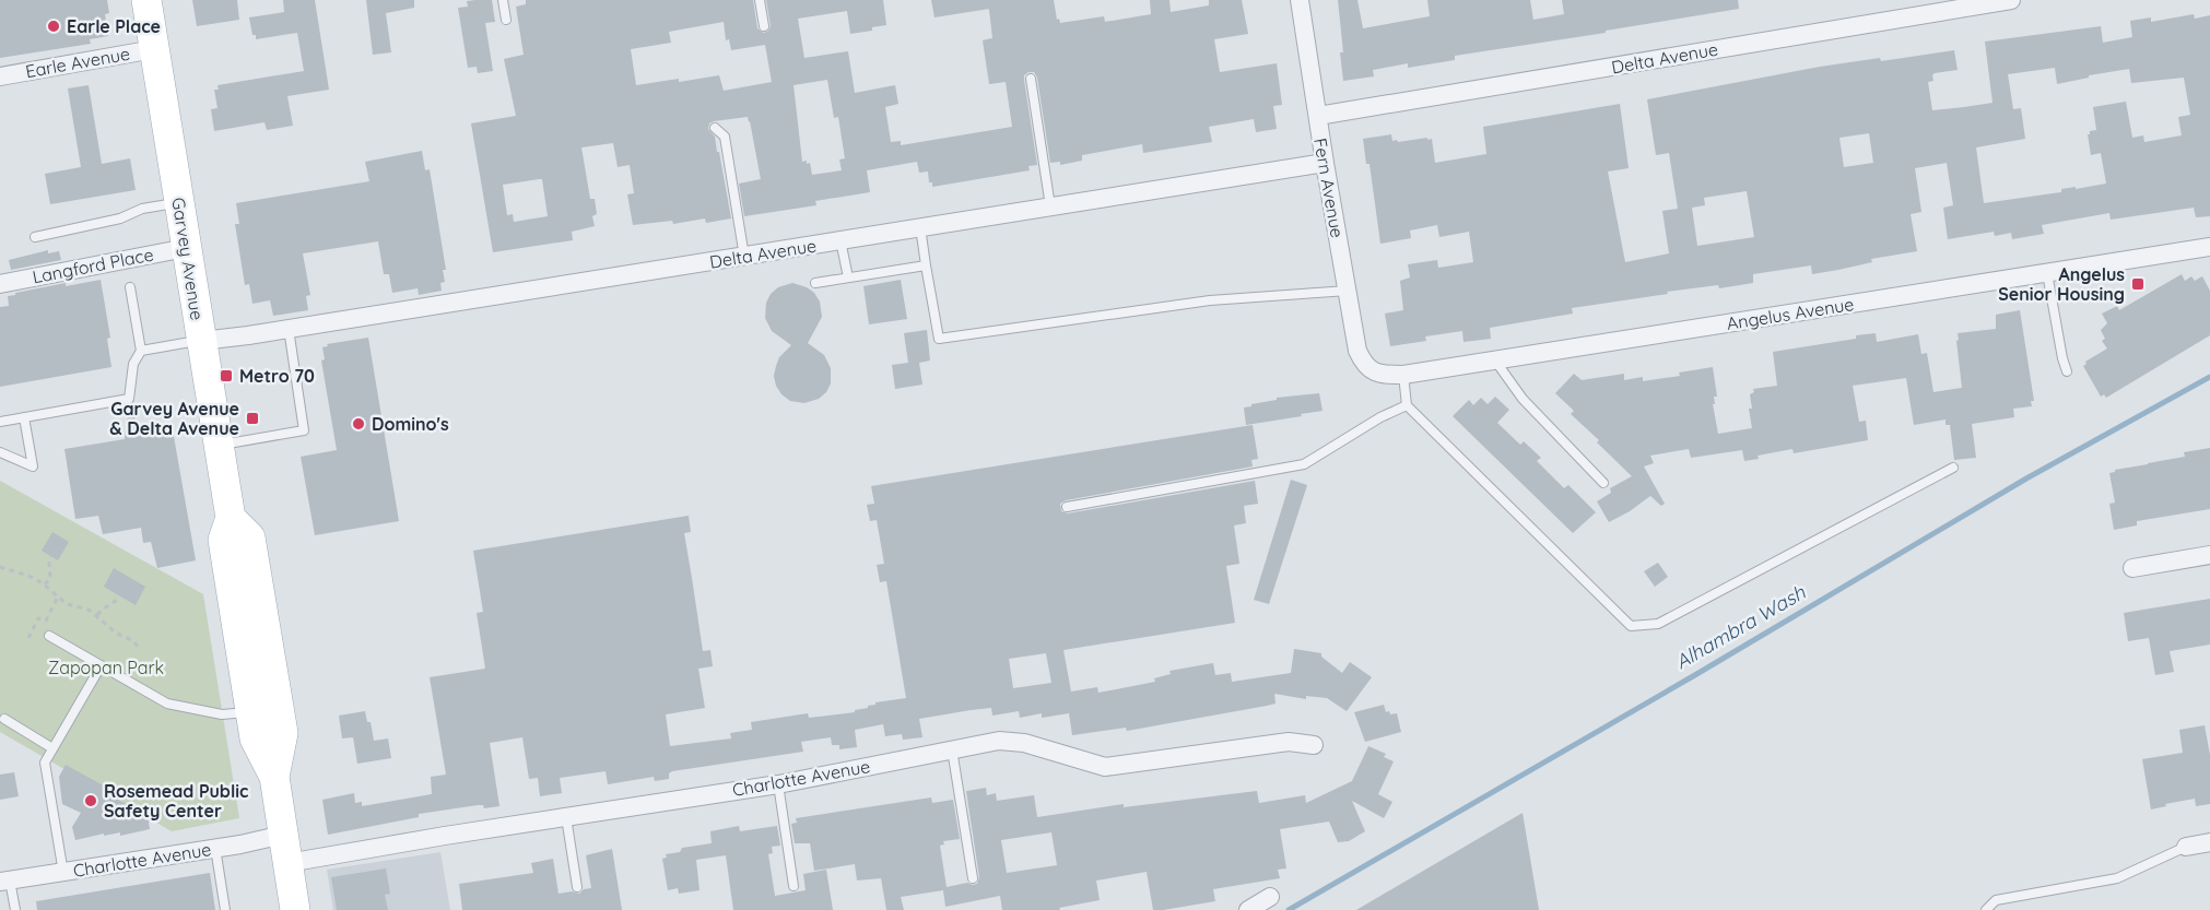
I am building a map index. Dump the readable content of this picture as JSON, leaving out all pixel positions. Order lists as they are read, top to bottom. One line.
{"streets":{"main road":["Garvey Avenue"],"street":["Delta Avenue","Earle Avenue","Fern Avenue","Langford Place","Angelus Avenue","Charlotte Avenue"]},"crossings":[["Delta Avenue","Fern Avenue"],["Delta Avenue","Garvey Avenue"],["Earle Avenue","Garvey Avenue"],["Fern Avenue","Angelus Avenue"],["Garvey Avenue","Langford Place"],["Garvey Avenue","Charlotte Avenue"]],"water":["Alhambra Wash"],"parks":["Zapopan Park"],"places":{"other":["Earle Place","Domino's","Rosemead Public Safety Center"],"transit":["Angelus Senior Housing","Metro 70","Garvey Avenue & Delta Avenue"]}}
